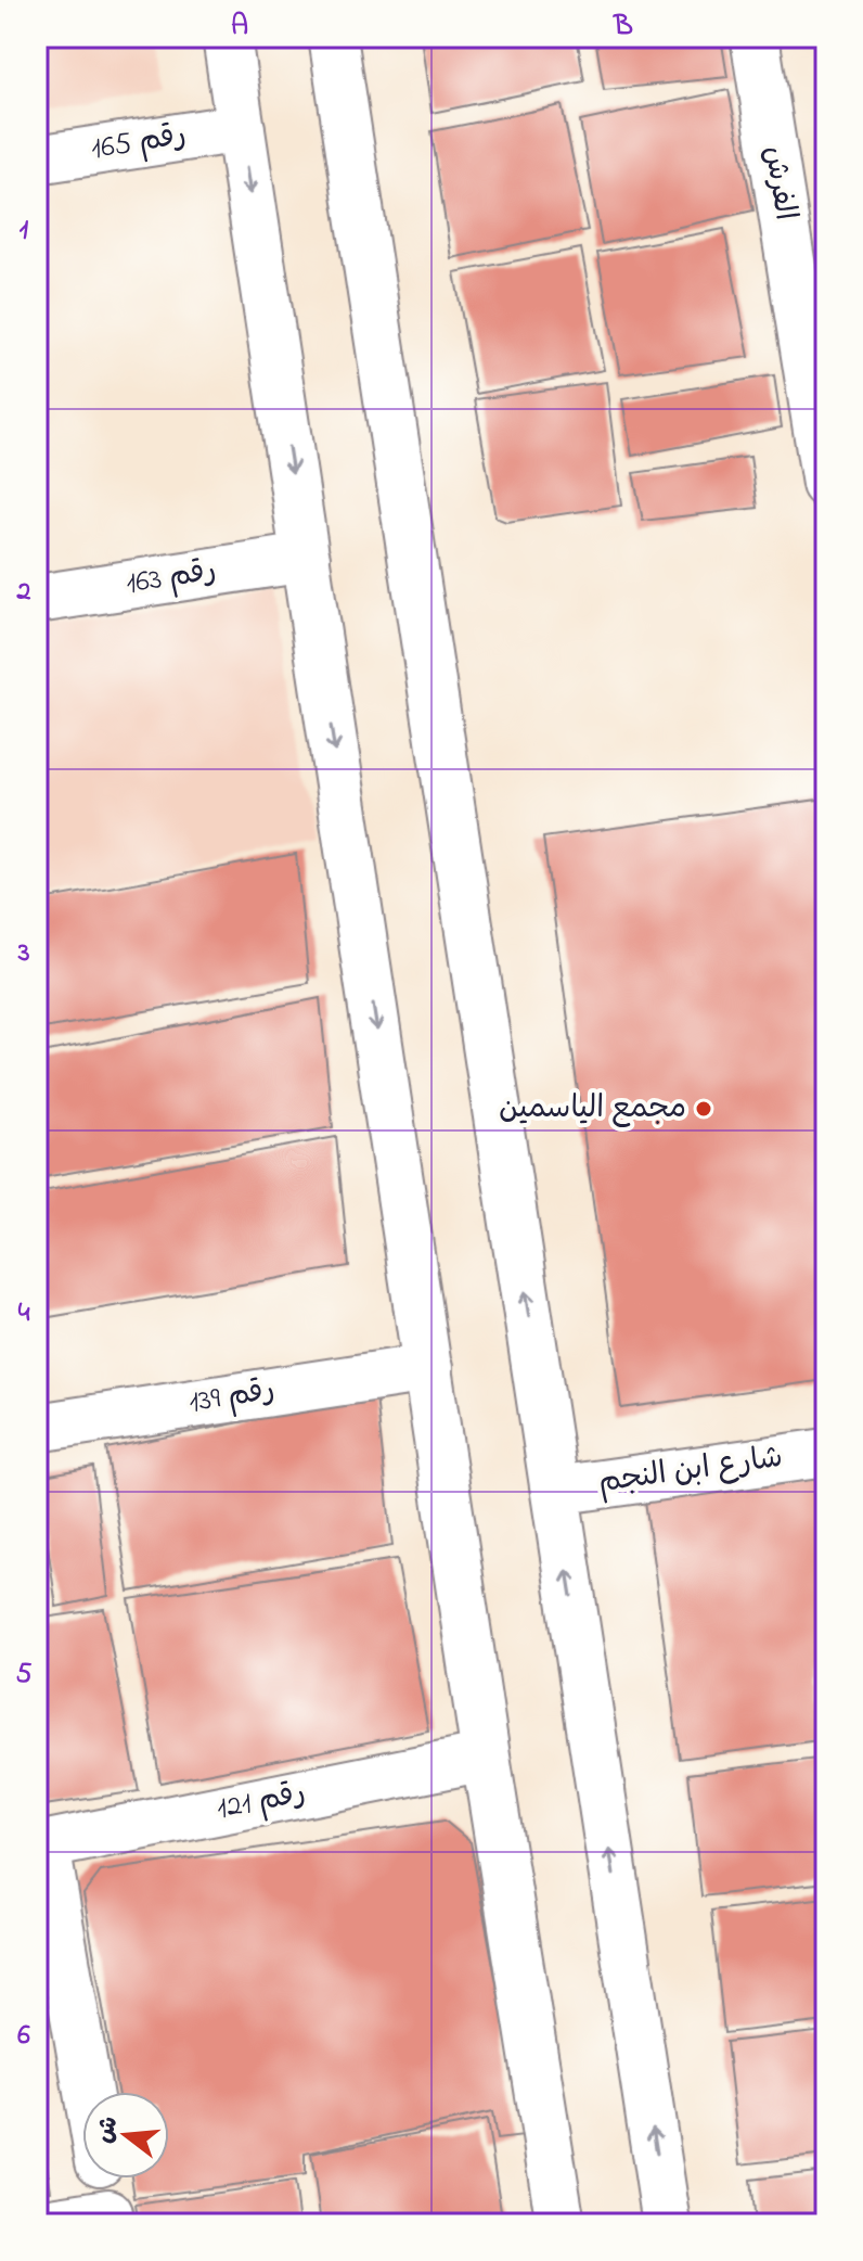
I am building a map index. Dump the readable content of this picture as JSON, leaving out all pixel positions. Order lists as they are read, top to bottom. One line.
{"streets":{"street":["رقم 165","الفرش","رقم 163","رقم 139","شارع ابن النجم","رقم 121"]},"places":["مجمع الياسمين"],"north":"left","grid":{"columns":["A","B"],"rows":["1","2","3","4","5","6"]}}
